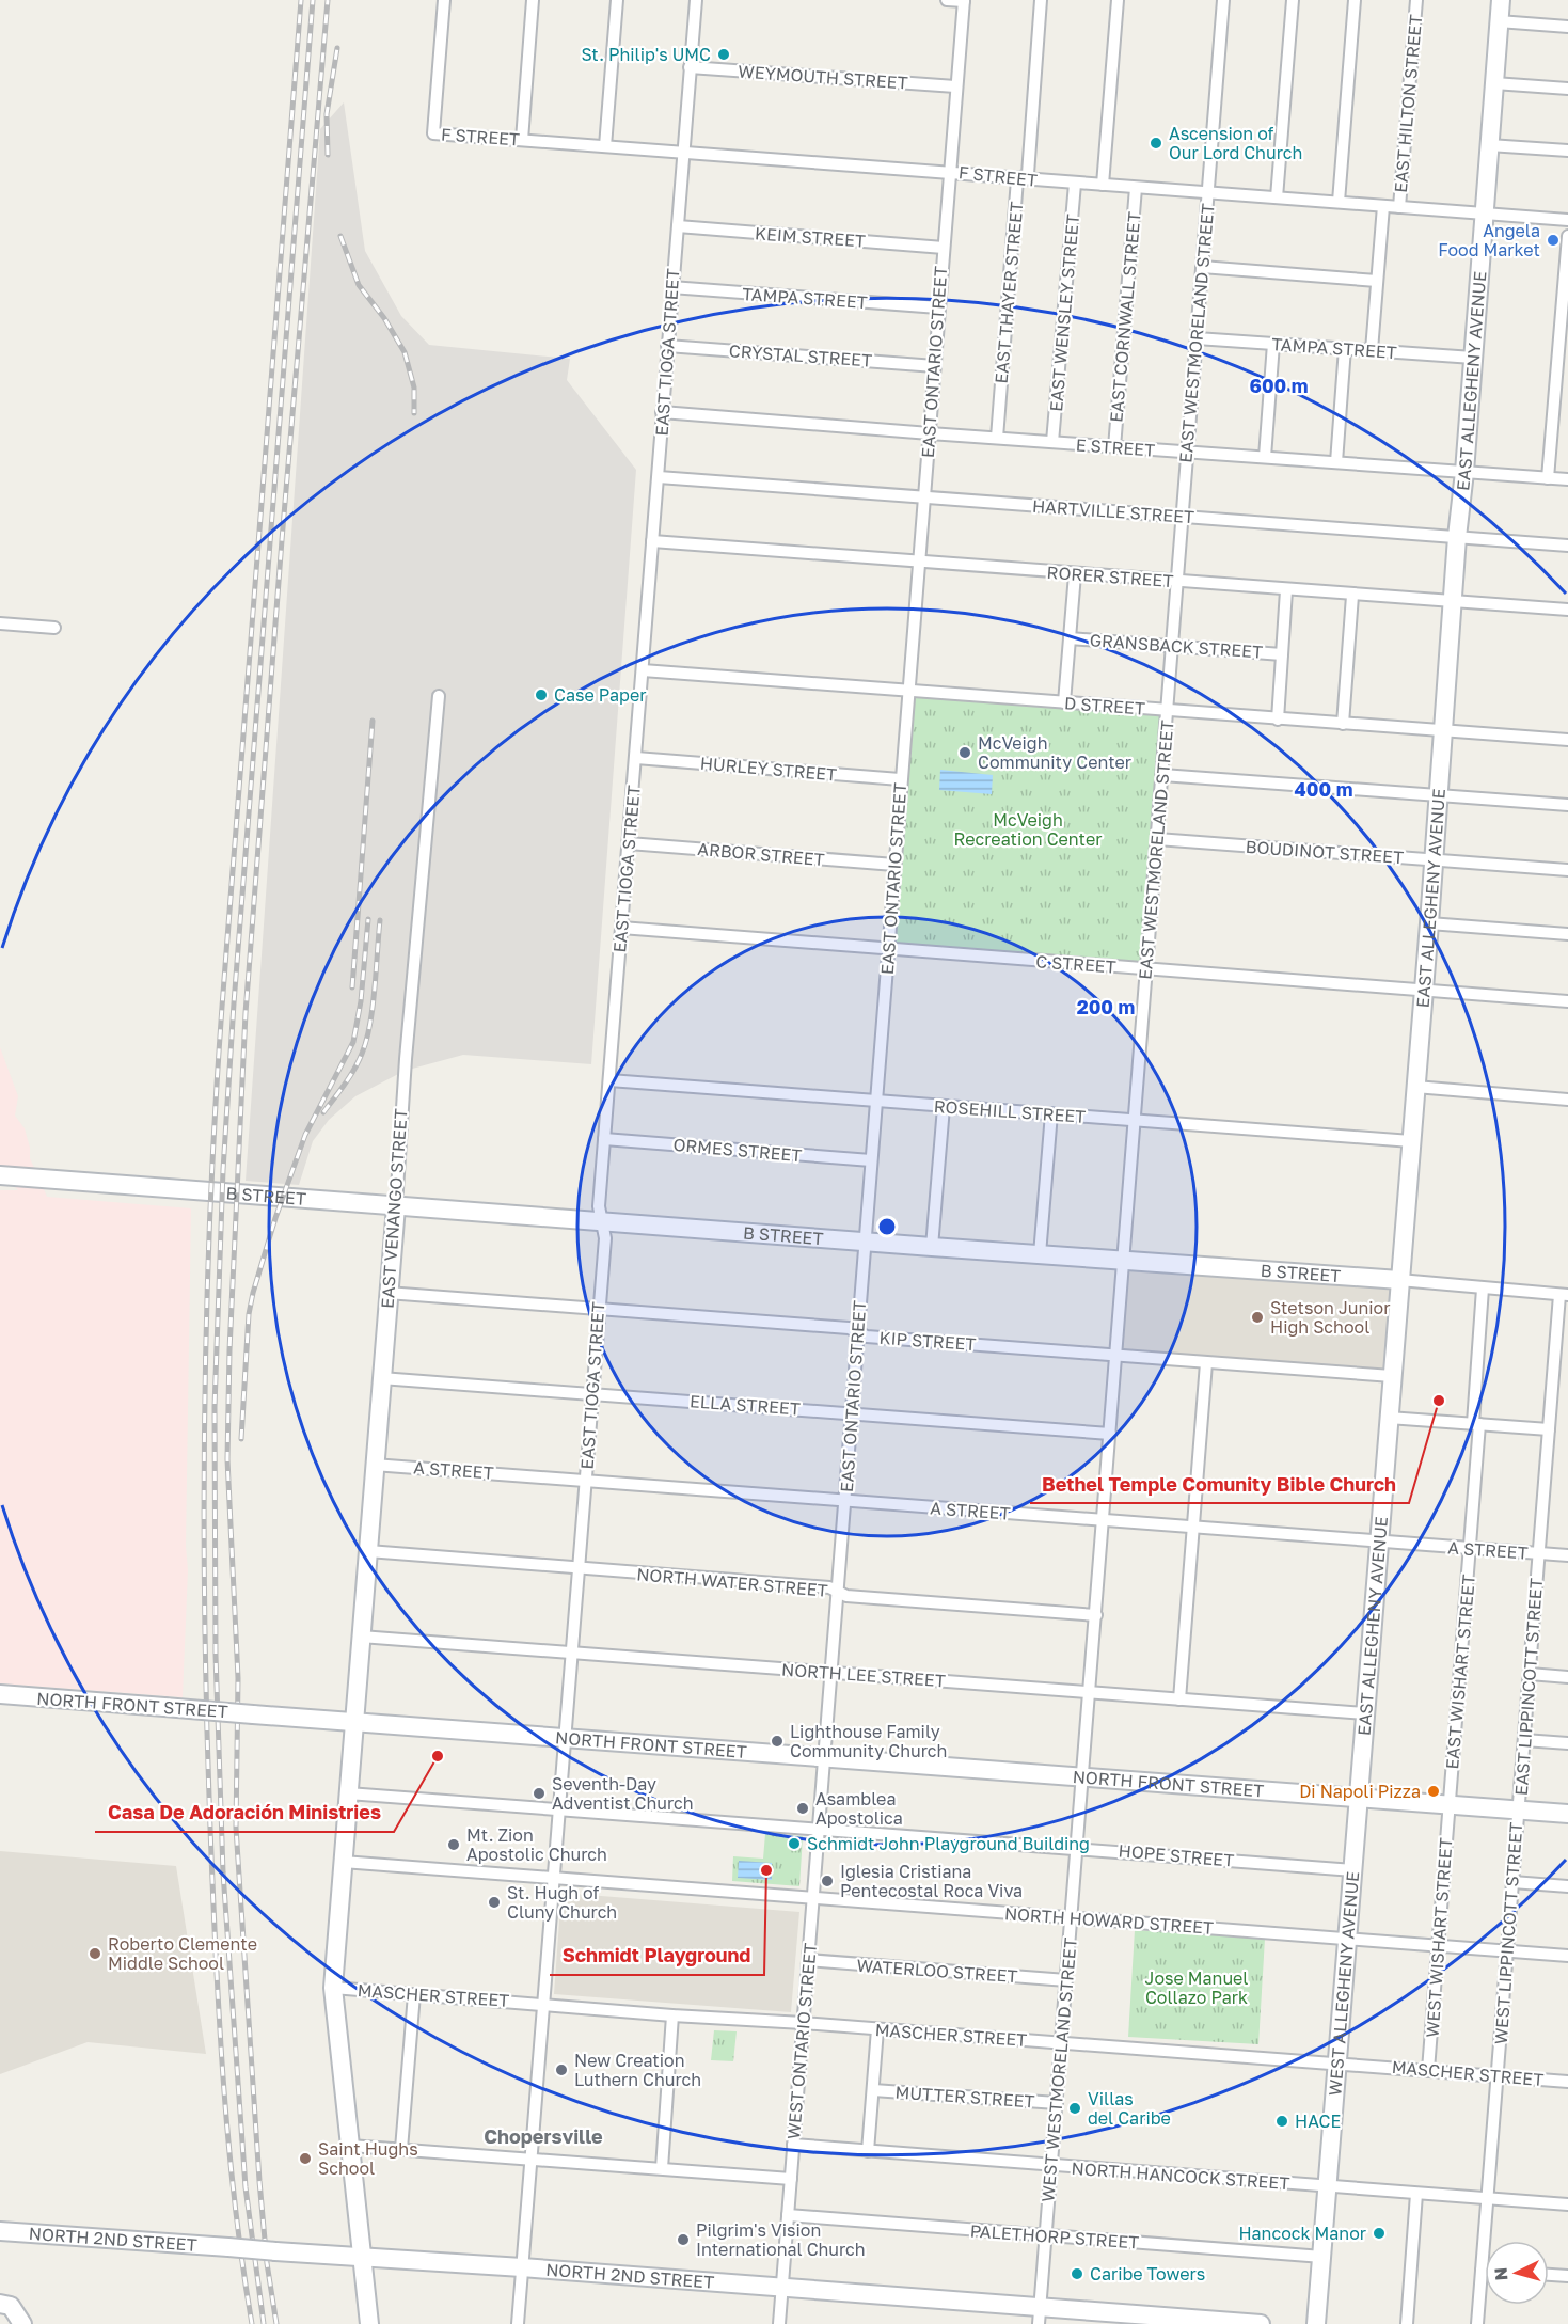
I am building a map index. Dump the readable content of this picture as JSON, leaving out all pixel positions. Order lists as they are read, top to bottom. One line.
{"streets":{"main road":["EAST ALLEGHENY AVENUE","B STREET","EAST VENANGO STREET","NORTH FRONT STREET","WEST ALLEGHENY AVENUE","NORTH 2ND STREET"],"street":["WEYMOUTH STREET","EAST HILTON STREET","F STREET","KEIM STREET","EAST THAYER STREET","TAMPA STREET","EAST WENSLEY STREET","EAST CORNWALL STREET","EAST WESTMORELAND STREET","EAST TIOGA STREET","CRYSTAL STREET","EAST ONTARIO STREET","E STREET","HARTVILLE STREET","RORER STREET","GRANSBACK STREET","D STREET","HURLEY STREET","BOUDINOT STREET","ARBOR STREET","C STREET","ROSEHILL STREET","ORMES STREET","KIP STREET","ELLA STREET","A STREET","NORTH WATER STREET","EAST WISHART STREET","NORTH LEE STREET","EAST LIPPINCOTT STREET","HOPE STREET","NORTH HOWARD STREET","WEST LIPPINCOTT STREET","WEST WISHART STREET","WATERLOO STREET","MASCHER STREET","WEST ONTARIO STREET","WEST WESTMORELAND STREET","MUTTER STREET","NORTH HANCOCK STREET","PALETHORP STREET"]},"crossings":[["WEYMOUTH STREET","EAST TIOGA STREET"],["WEYMOUTH STREET","EAST ONTARIO STREET"],["EAST HILTON STREET","F STREET"],["EAST HILTON STREET","TAMPA STREET"],["F STREET","EAST THAYER STREET"],["F STREET","EAST WENSLEY STREET"],["F STREET","EAST CORNWALL STREET"],["F STREET","EAST WESTMORELAND STREET"],["F STREET","EAST TIOGA STREET"],["F STREET","EAST ONTARIO STREET"],["F STREET","EAST ALLEGHENY AVENUE"],["KEIM STREET","EAST TIOGA STREET"],["KEIM STREET","EAST ONTARIO STREET"],["EAST THAYER STREET","E STREET"],["TAMPA STREET","EAST WESTMORELAND STREET"],["TAMPA STREET","EAST TIOGA STREET"],["TAMPA STREET","EAST ONTARIO STREET"],["TAMPA STREET","EAST ALLEGHENY AVENUE"],["EAST WENSLEY STREET","E STREET"],["EAST CORNWALL STREET","E STREET"],["EAST WESTMORELAND STREET","E STREET"],["EAST WESTMORELAND STREET","HARTVILLE STREET"],["EAST WESTMORELAND STREET","RORER STREET"],["EAST WESTMORELAND STREET","GRANSBACK STREET"],["EAST WESTMORELAND STREET","D STREET"],["EAST WESTMORELAND STREET","BOUDINOT STREET"],["EAST WESTMORELAND STREET","C STREET"],["EAST WESTMORELAND STREET","ROSEHILL STREET"],["EAST WESTMORELAND STREET","B STREET"],["EAST WESTMORELAND STREET","KIP STREET"],["EAST WESTMORELAND STREET","ELLA STREET"],["EAST WESTMORELAND STREET","A STREET"],["EAST WESTMORELAND STREET","NORTH WATER STREET"],["EAST WESTMORELAND STREET","NORTH LEE STREET"],["EAST WESTMORELAND STREET","NORTH FRONT STREET"],["EAST WESTMORELAND STREET","WEST WESTMORELAND STREET"],["EAST TIOGA STREET","CRYSTAL STREET"],["EAST TIOGA STREET","E STREET"],["EAST TIOGA STREET","HARTVILLE STREET"],["EAST TIOGA STREET","RORER STREET"],["EAST TIOGA STREET","D STREET"],["EAST TIOGA STREET","HURLEY STREET"],["EAST TIOGA STREET","ARBOR STREET"],["EAST TIOGA STREET","C STREET"],["EAST TIOGA STREET","ROSEHILL STREET"],["EAST TIOGA STREET","ORMES STREET"],["EAST TIOGA STREET","B STREET"],["EAST TIOGA STREET","KIP STREET"],["EAST TIOGA STREET","ELLA STREET"],["EAST TIOGA STREET","A STREET"],["EAST TIOGA STREET","NORTH WATER STREET"],["EAST TIOGA STREET","NORTH LEE STREET"],["EAST TIOGA STREET","NORTH FRONT STREET"],["EAST TIOGA STREET","HOPE STREET"],["EAST TIOGA STREET","NORTH HOWARD STREET"],["EAST TIOGA STREET","MASCHER STREET"],["EAST TIOGA STREET","NORTH 2ND STREET"],["CRYSTAL STREET","EAST ONTARIO STREET"],["EAST ONTARIO STREET","E STREET"],["EAST ONTARIO STREET","HARTVILLE STREET"],["EAST ONTARIO STREET","RORER STREET"],["EAST ONTARIO STREET","D STREET"],["EAST ONTARIO STREET","HURLEY STREET"],["EAST ONTARIO STREET","ARBOR STREET"],["EAST ONTARIO STREET","C STREET"],["EAST ONTARIO STREET","ROSEHILL STREET"],["EAST ONTARIO STREET","ORMES STREET"],["EAST ONTARIO STREET","B STREET"],["EAST ONTARIO STREET","KIP STREET"],["EAST ONTARIO STREET","ELLA STREET"],["EAST ONTARIO STREET","A STREET"],["EAST ONTARIO STREET","NORTH WATER STREET"],["EAST ONTARIO STREET","NORTH LEE STREET"],["EAST ONTARIO STREET","NORTH FRONT STREET"],["EAST ONTARIO STREET","WEST ONTARIO STREET"],["EAST ALLEGHENY AVENUE","E STREET"],["EAST ALLEGHENY AVENUE","HARTVILLE STREET"],["EAST ALLEGHENY AVENUE","RORER STREET"],["EAST ALLEGHENY AVENUE","D STREET"],["EAST ALLEGHENY AVENUE","BOUDINOT STREET"],["EAST ALLEGHENY AVENUE","C STREET"],["EAST ALLEGHENY AVENUE","ROSEHILL STREET"],["EAST ALLEGHENY AVENUE","B STREET"],["EAST ALLEGHENY AVENUE","KIP STREET"],["EAST ALLEGHENY AVENUE","A STREET"],["EAST ALLEGHENY AVENUE","NORTH LEE STREET"],["EAST ALLEGHENY AVENUE","NORTH FRONT STREET"],["EAST ALLEGHENY AVENUE","WEST ALLEGHENY AVENUE"],["B STREET","EAST VENANGO STREET"],["B STREET","EAST WISHART STREET"],["B STREET","EAST LIPPINCOTT STREET"],["EAST VENANGO STREET","KIP STREET"],["EAST VENANGO STREET","ELLA STREET"],["EAST VENANGO STREET","A STREET"],["EAST VENANGO STREET","NORTH WATER STREET"],["EAST VENANGO STREET","NORTH LEE STREET"],["EAST VENANGO STREET","NORTH FRONT STREET"],["EAST VENANGO STREET","HOPE STREET"],["EAST VENANGO STREET","NORTH HOWARD STREET"],["EAST VENANGO STREET","MASCHER STREET"],["EAST VENANGO STREET","NORTH 2ND STREET"],["A STREET","EAST WISHART STREET"],["A STREET","EAST LIPPINCOTT STREET"],["EAST WISHART STREET","NORTH FRONT STREET"],["EAST WISHART STREET","WEST WISHART STREET"],["EAST LIPPINCOTT STREET","NORTH FRONT STREET"],["EAST LIPPINCOTT STREET","WEST LIPPINCOTT STREET"],["NORTH FRONT STREET","WEST LIPPINCOTT STREET"],["NORTH FRONT STREET","WEST WISHART STREET"],["NORTH FRONT STREET","WEST ALLEGHENY AVENUE"],["NORTH FRONT STREET","WEST ONTARIO STREET"],["NORTH FRONT STREET","WEST WESTMORELAND STREET"],["HOPE STREET","WEST ALLEGHENY AVENUE"],["HOPE STREET","WEST ONTARIO STREET"],["HOPE STREET","WEST WESTMORELAND STREET"],["NORTH HOWARD STREET","WEST LIPPINCOTT STREET"],["NORTH HOWARD STREET","WEST WISHART STREET"],["NORTH HOWARD STREET","WEST ALLEGHENY AVENUE"],["NORTH HOWARD STREET","WEST ONTARIO STREET"],["NORTH HOWARD STREET","WEST WESTMORELAND STREET"],["WEST LIPPINCOTT STREET","MASCHER STREET"],["WEST LIPPINCOTT STREET","NORTH HANCOCK STREET"],["WEST WISHART STREET","MASCHER STREET"],["WATERLOO STREET","WEST ONTARIO STREET"],["WATERLOO STREET","WEST WESTMORELAND STREET"],["WEST ALLEGHENY AVENUE","MASCHER STREET"],["WEST ALLEGHENY AVENUE","NORTH HANCOCK STREET"],["WEST ALLEGHENY AVENUE","PALETHORP STREET"],["MASCHER STREET","WEST ONTARIO STREET"],["MASCHER STREET","WEST WESTMORELAND STREET"],["WEST ONTARIO STREET","NORTH HANCOCK STREET"],["WEST ONTARIO STREET","PALETHORP STREET"],["WEST ONTARIO STREET","NORTH 2ND STREET"],["WEST WESTMORELAND STREET","MUTTER STREET"],["WEST WESTMORELAND STREET","NORTH HANCOCK STREET"],["WEST WESTMORELAND STREET","PALETHORP STREET"],["WEST WESTMORELAND STREET","NORTH 2ND STREET"]],"districts":["Chopersville"],"parks":["McVeigh Recreation Center","Jose Manuel Collazo Park"],"places":["St. Philip's UMC","Ascension of Our Lord Church","Angela Food Market","Case Paper","McVeigh Community Center","Stetson Junior High School","Bethel Temple Comunity Bible Church","Lighthouse Family Community Church","Casa De Adoración Ministries","Di Napoli Pizza","Seventh-Day Adventist Church","Asamblea Apostolica","Schmidt John Playground Building","Mt. Zion Apostolic Church","Schmidt Playground","Iglesia Cristiana Pentecostal Roca Viva","St. Hugh of Cluny Church","Roberto Clemente Middle School","New Creation Luthern Church","Villas del Caribe","HACE","Saint Hughs School","Hancock Manor","Pilgrim's Vision International Church","Caribe Towers"],"north":"left","rings":["600 m","400 m","200 m"]}
